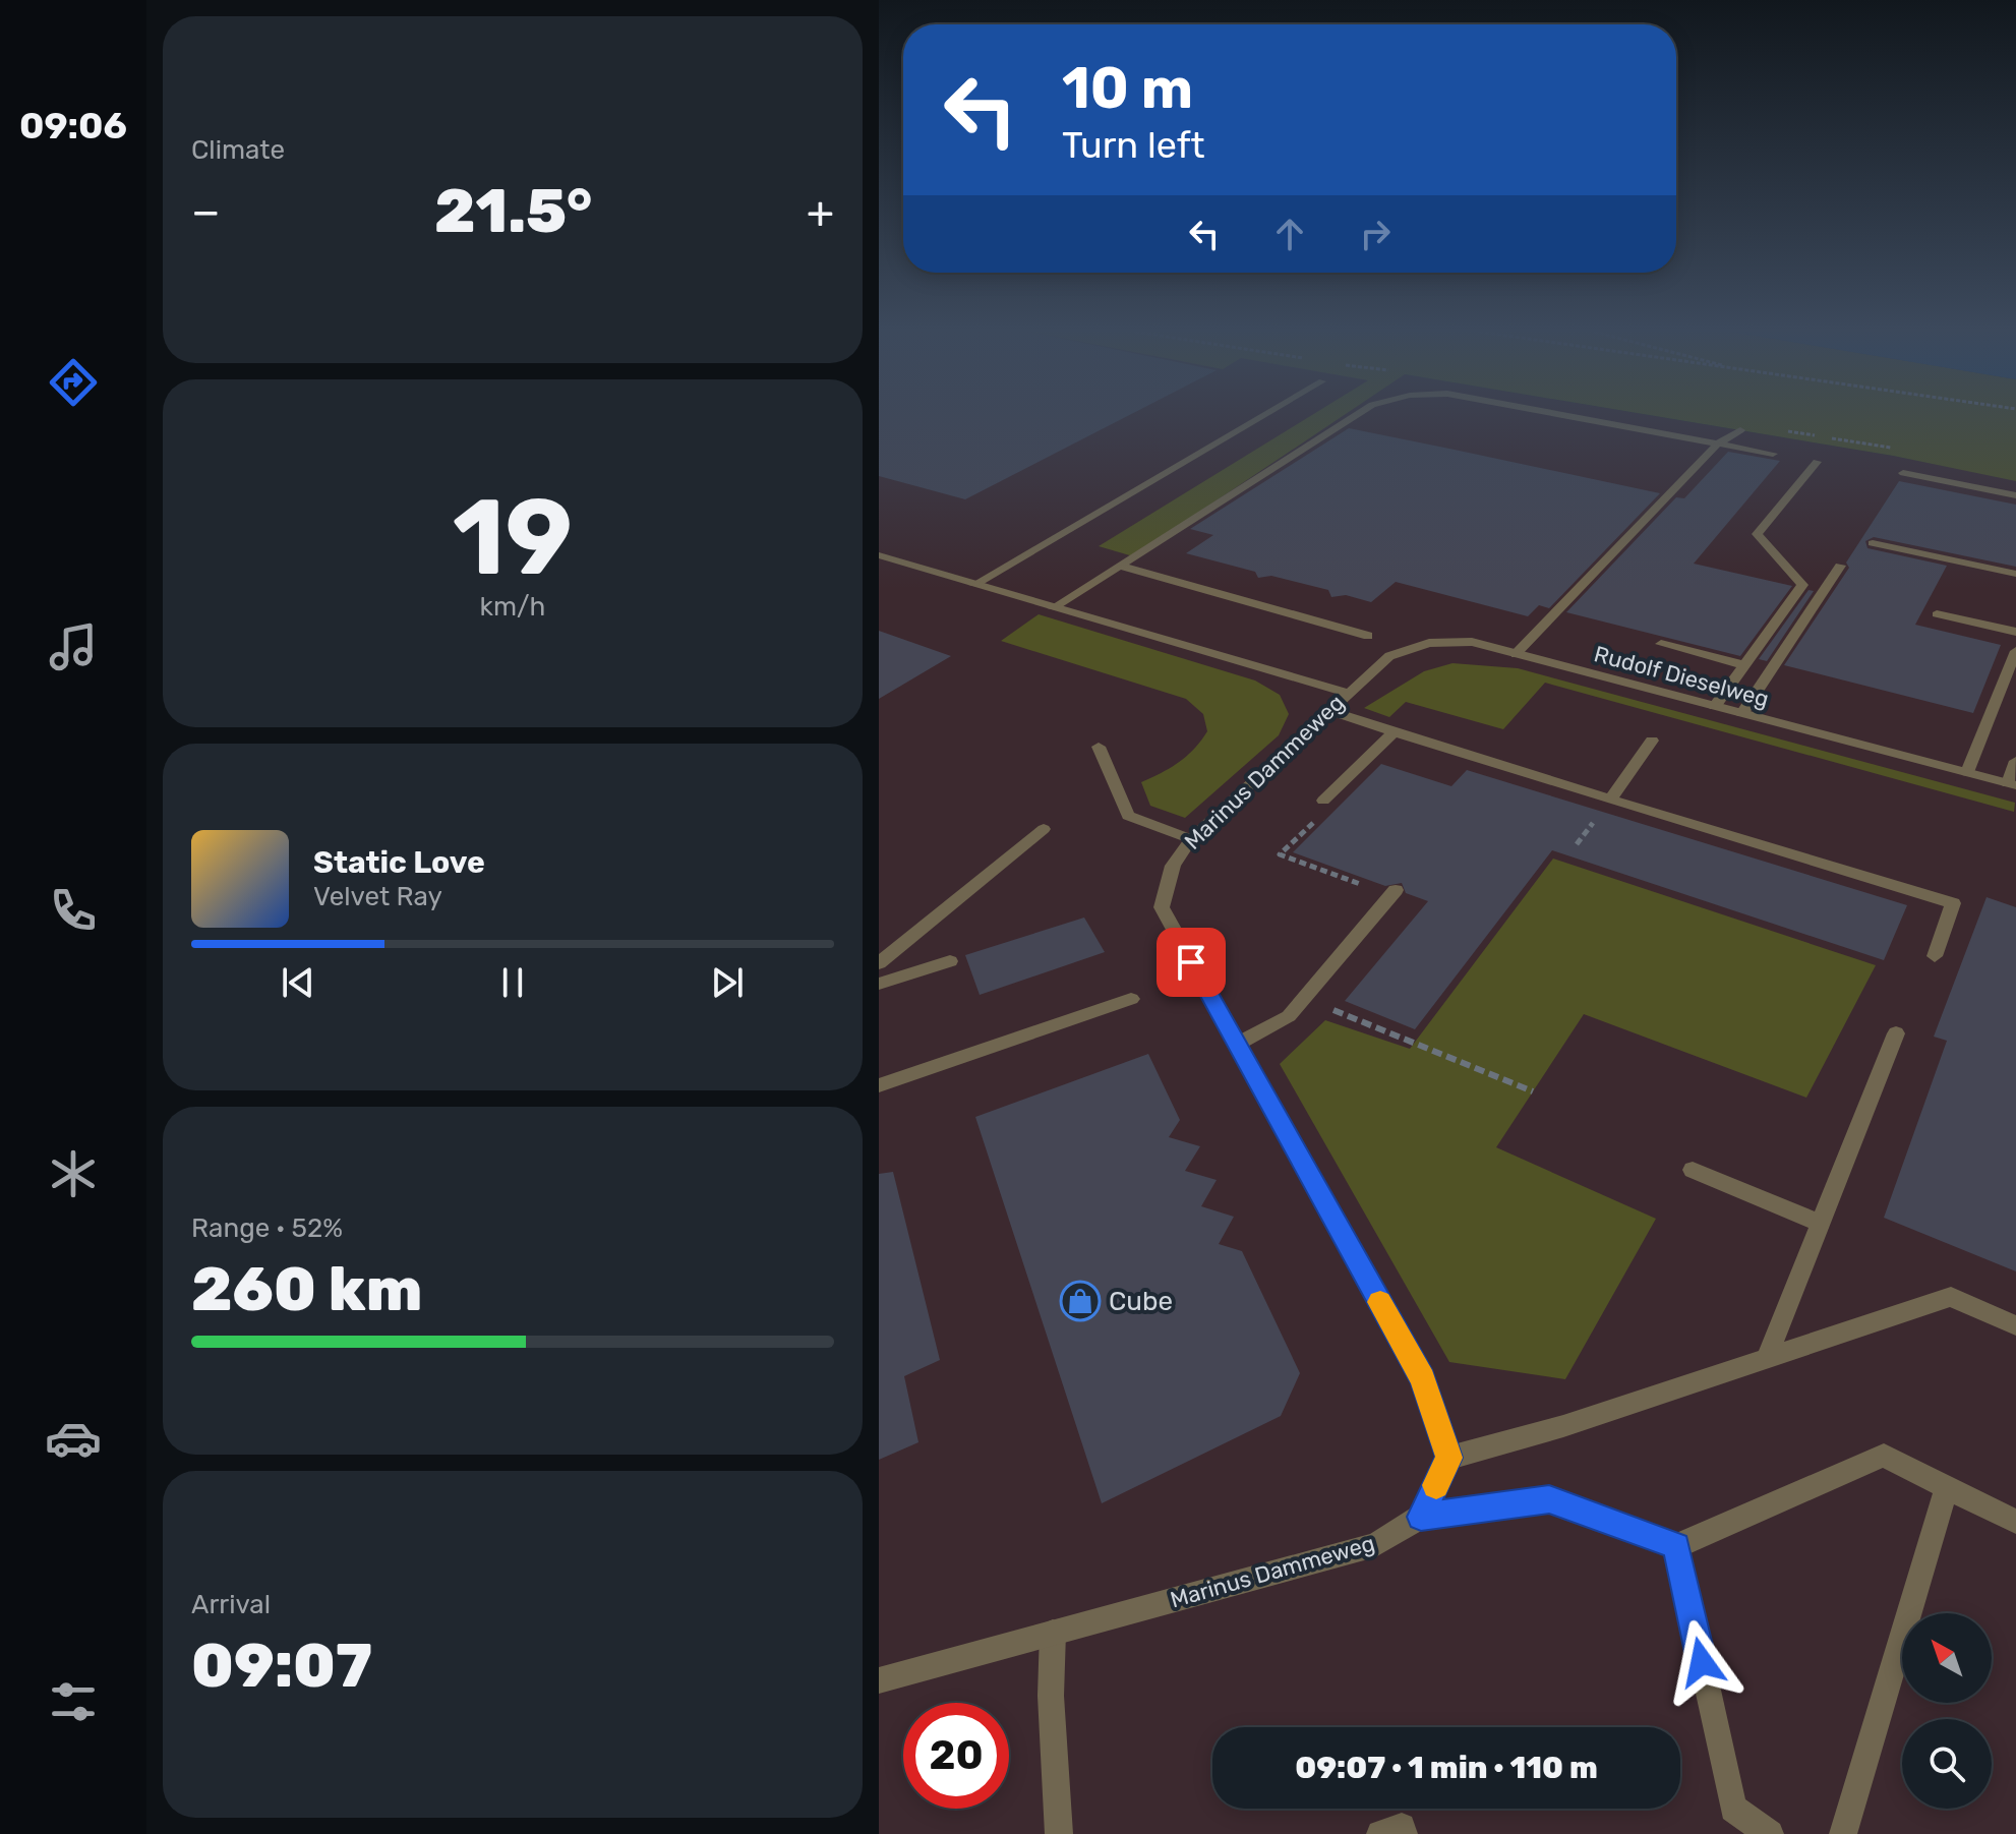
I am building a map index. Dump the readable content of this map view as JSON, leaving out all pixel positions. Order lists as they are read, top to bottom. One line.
{"streets":{"street":["Rudolf Dieselweg","Marinus Dammeweg"]},"crossings":[["Rudolf Dieselweg","Marinus Dammeweg"]],"places":{"shop":["Cube"]},"north":"top left","page":{"tabs":"09:06","tile":["Climate",["19","km/h"],["Range · 52%","260 km"],["Arrival","09:07"]],"turn":["10 m","Turn left"],"heat":["−","21.5°","+"],"song":["Static Love","Velvet Ray"],"limit":"20","trip":"09:07 · 1 min · 110 m"}}
